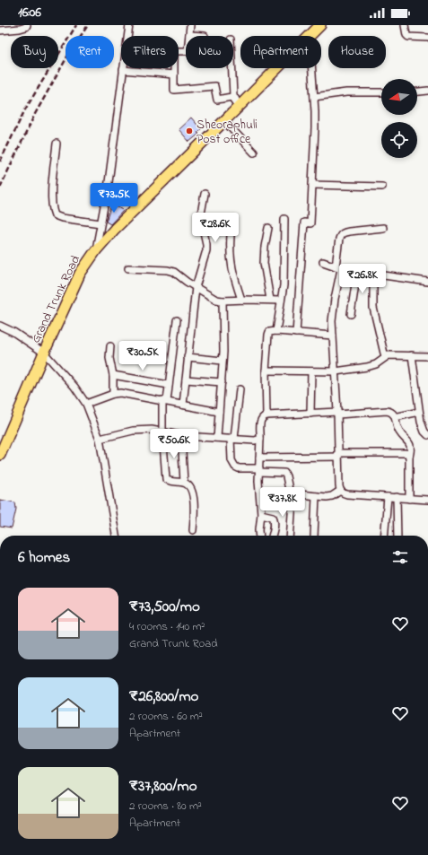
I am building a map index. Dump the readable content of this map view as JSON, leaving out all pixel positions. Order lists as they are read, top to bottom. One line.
{"streets":{"main road":["Grand Trunk Road"]},"places":["Sheoraphuli Post office"],"north":"left","page":{"status":"16:06","chip":["Buy","Rent","Filters","New","Apartment","House"],"price":["₹73.5K","₹28.6K","₹26.8K","₹30.5K","₹50.6K","₹37.8K"],"heading":"6 homes","list":[{"name":"₹73,500/mo","note":"4 rooms · 140 m² · Grand Trunk Road"},{"name":"₹26,800/mo","note":"2 rooms · 60 m² · Apartment"},{"name":"₹37,800/mo","note":"2 rooms · 80 m² · Apartment"}]}}
